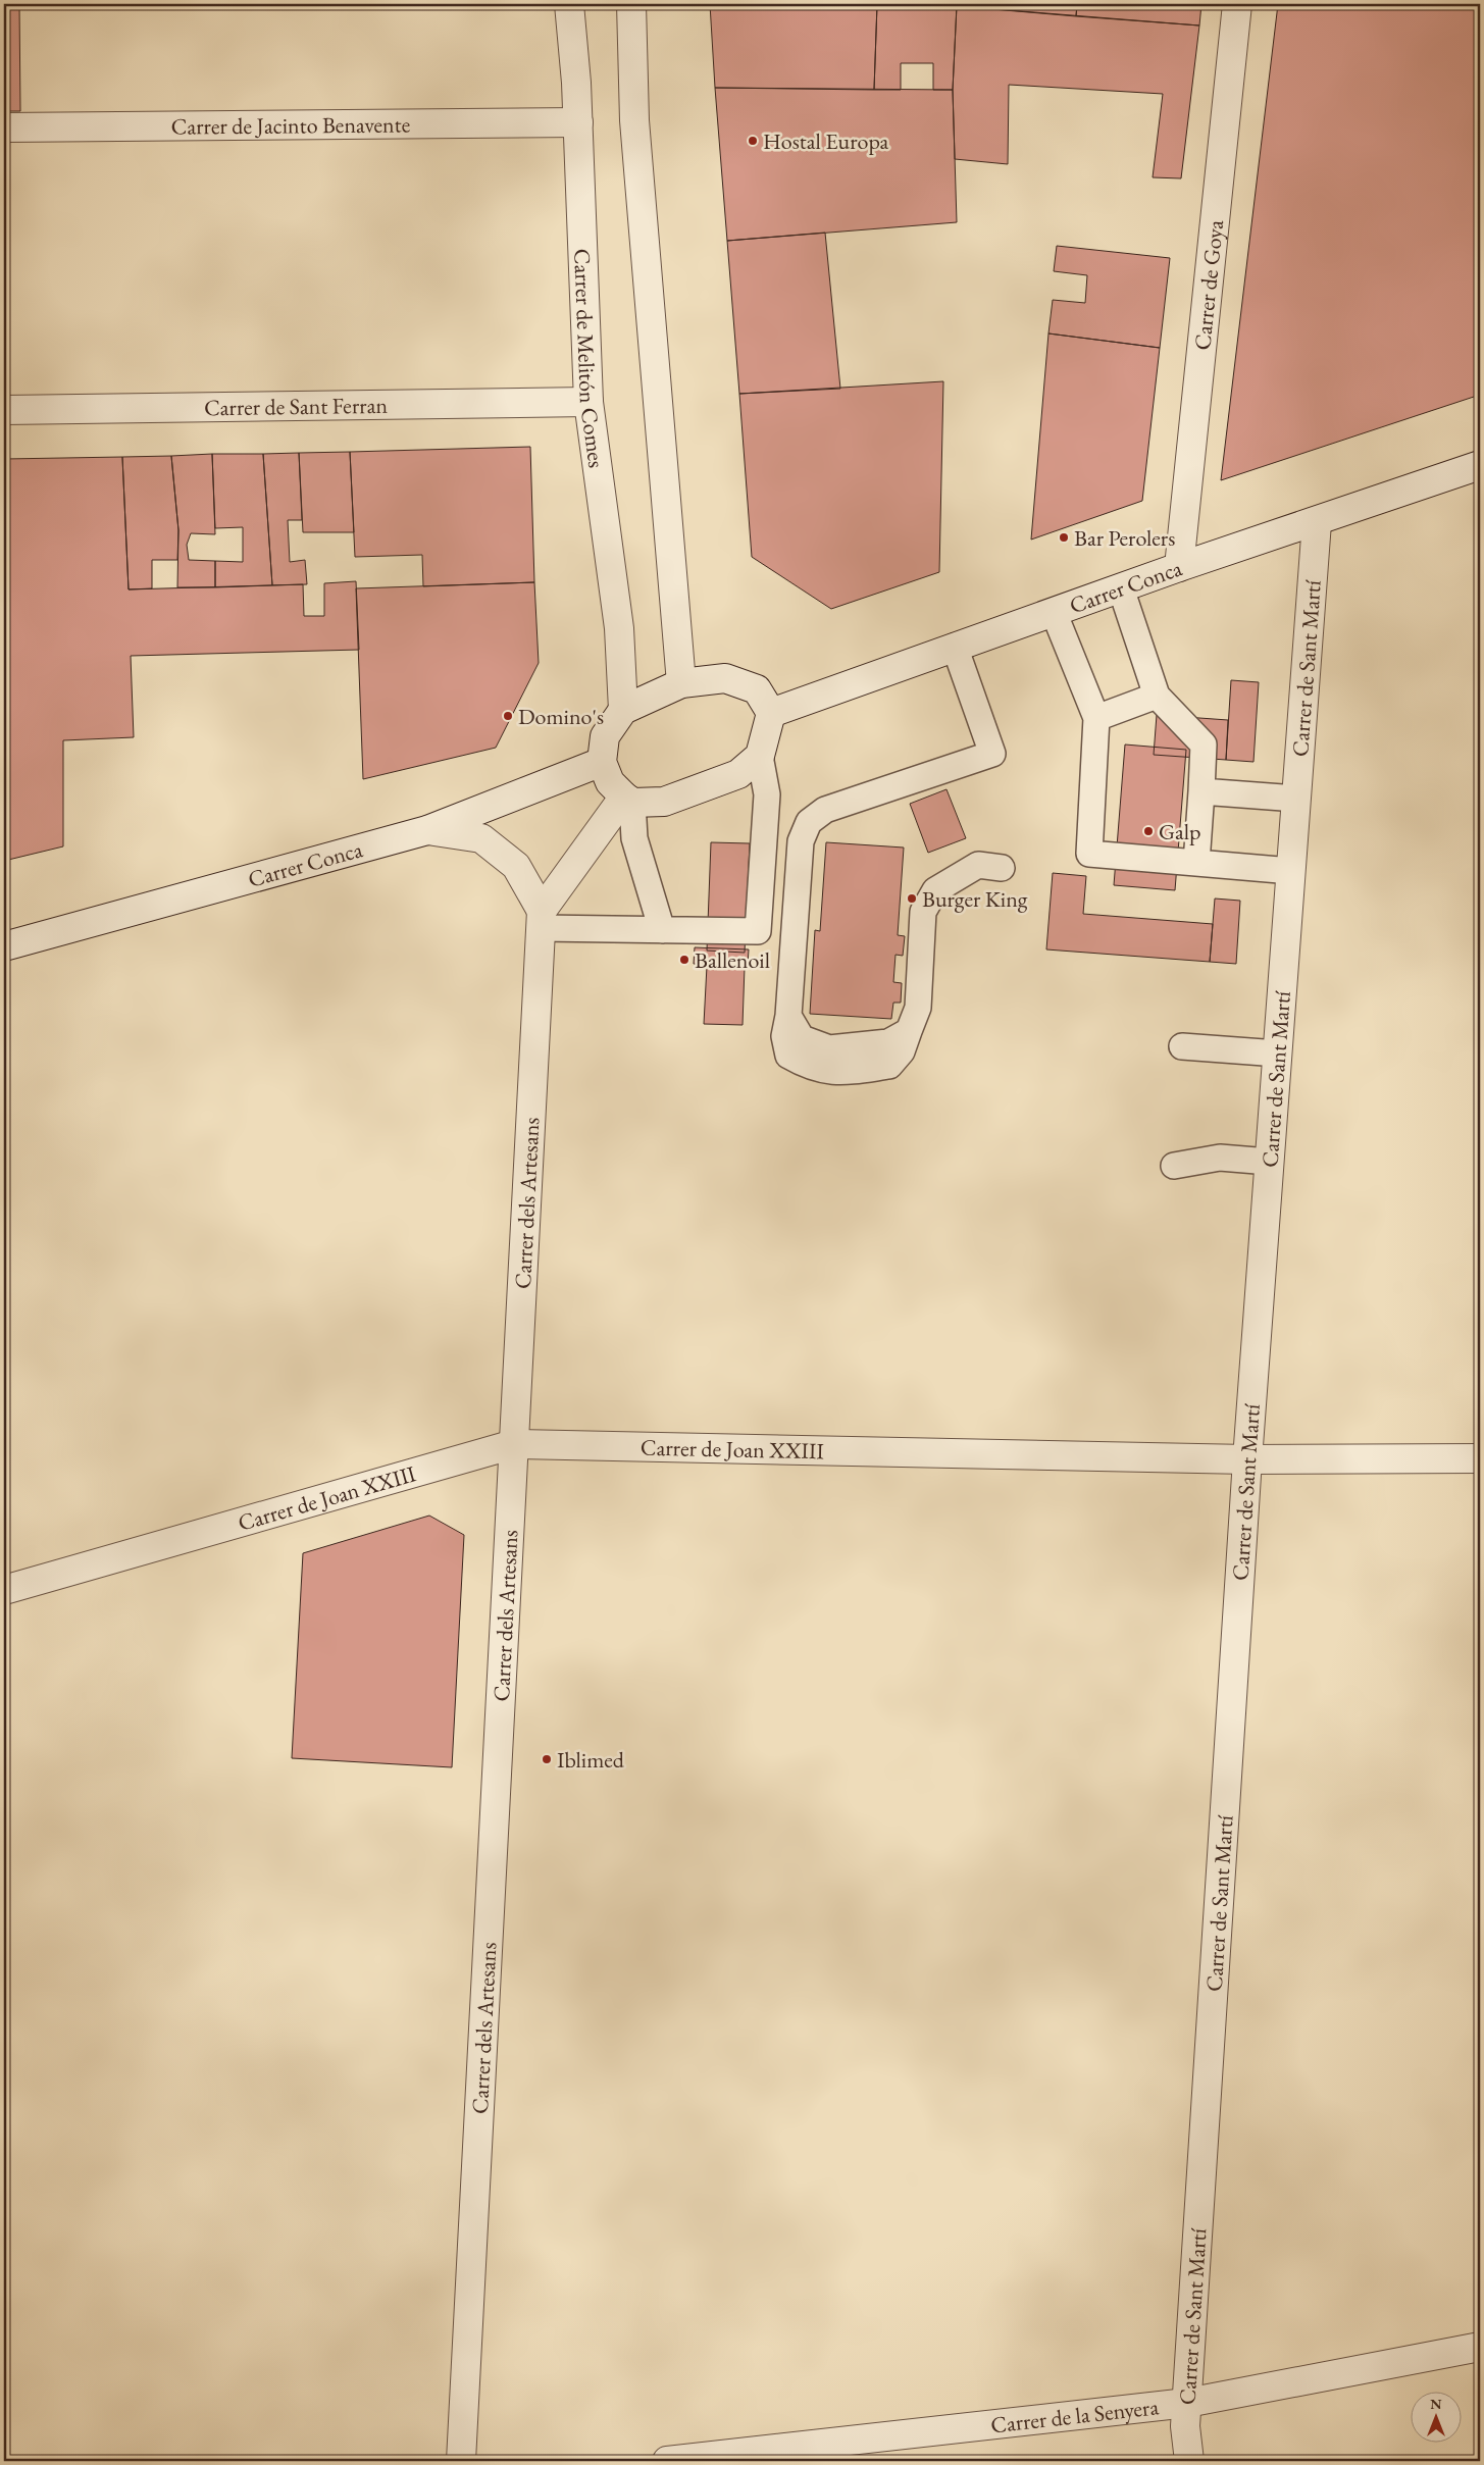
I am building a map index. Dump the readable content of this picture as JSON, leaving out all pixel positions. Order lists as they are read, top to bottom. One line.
{"streets":{"street":["Carrer de Jacinto Benavente","Carrer de Goya","Carrer de Melitón Comes","Carrer de Sant Ferran","Carrer Conca","Carrer de Sant Martí","Carrer dels Artesans","Carrer de Joan XXIII","Carrer de la Senyera"]},"crossings":[["Carrer de Jacinto Benavente","Carrer de Melitón Comes"],["Carrer de Goya","Carrer Conca"],["Carrer de Melitón Comes","Carrer de Sant Ferran"],["Carrer de Melitón Comes","Carrer Conca"],["Carrer Conca","Carrer de Sant Martí"],["Carrer de Sant Martí","Carrer de Joan XXIII"],["Carrer de Sant Martí","Carrer de la Senyera"],["Carrer dels Artesans","Carrer de Joan XXIII"]],"places":["Hostal Europa","Bar Perolers","Domino's","Galp","Burger King","Ballenoil","Iblimed"],"north":"top"}
